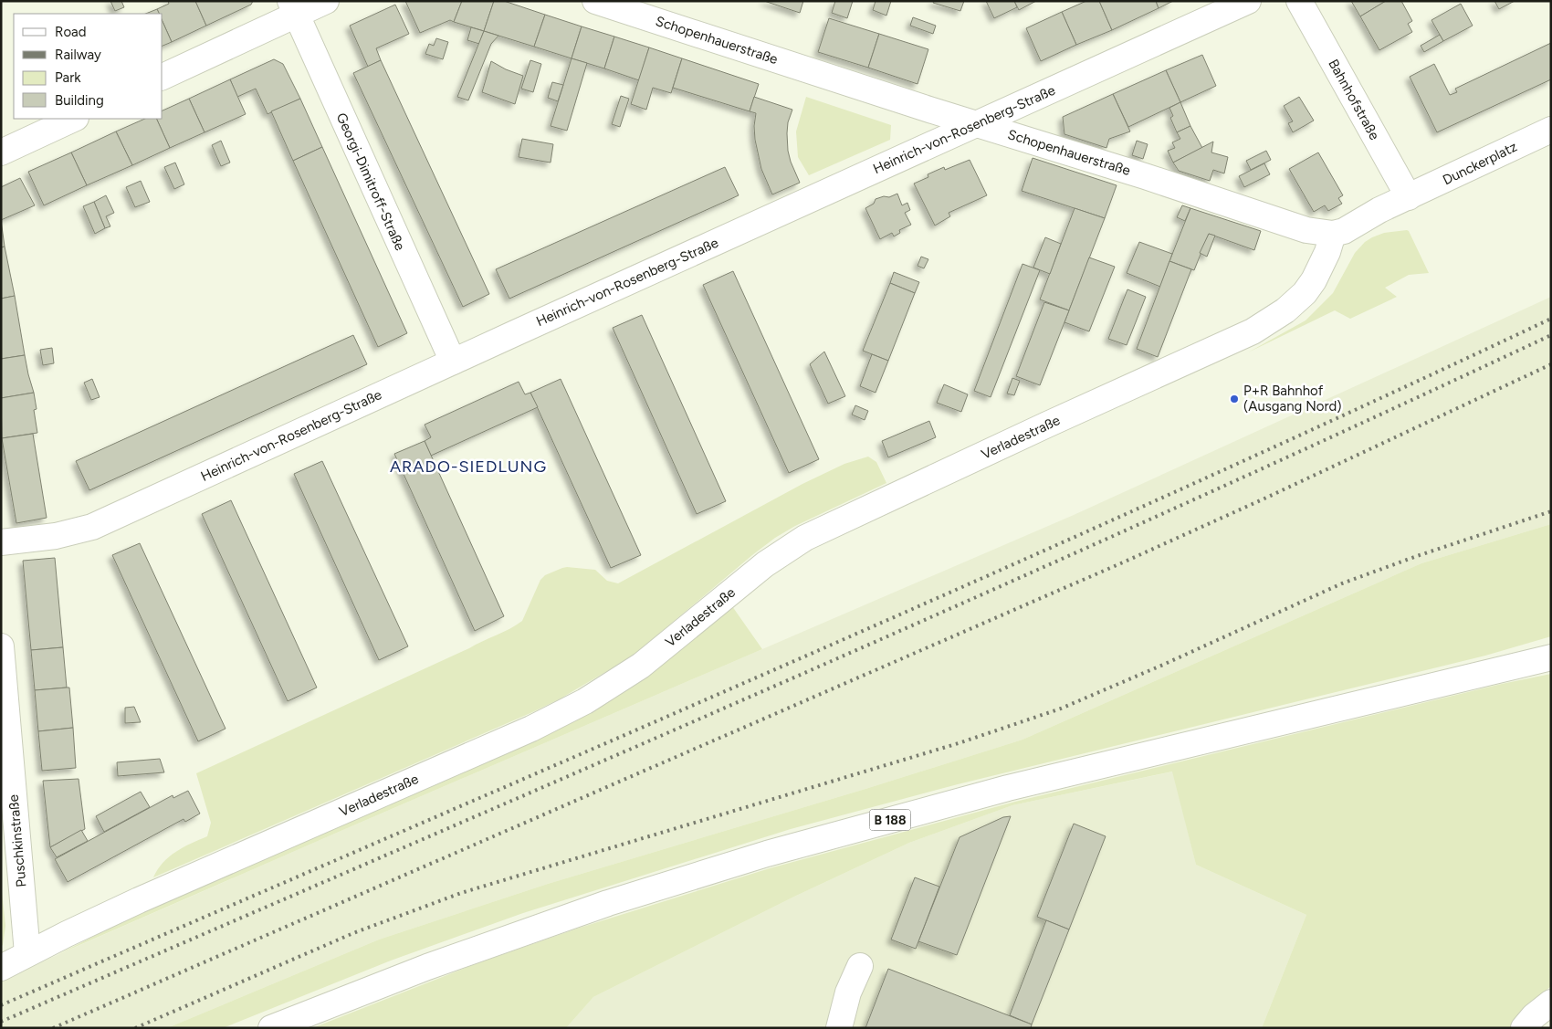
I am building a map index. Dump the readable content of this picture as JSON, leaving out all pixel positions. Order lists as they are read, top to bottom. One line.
{"streets":{"street":["Schopenhauerstraße","Bahnhofstraße","Heinrich-von-Rosenberg-Straße","Dunckerplatz","Georgi-Dimitroff-Straße","Verladestraße","B 188","Puschkinstraße"]},"crossings":[["Schopenhauerstraße","Bahnhofstraße"],["Schopenhauerstraße","Heinrich-von-Rosenberg-Straße"],["Schopenhauerstraße","Dunckerplatz"],["Schopenhauerstraße","Verladestraße"],["Bahnhofstraße","Dunckerplatz"],["Heinrich-von-Rosenberg-Straße","Georgi-Dimitroff-Straße"],["Verladestraße","Puschkinstraße"]],"districts":["ARADO-SIEDLUNG"],"places":["P+R Bahnhof (Ausgang Nord)"],"legend":["Road","Railway","Park","Building"]}
